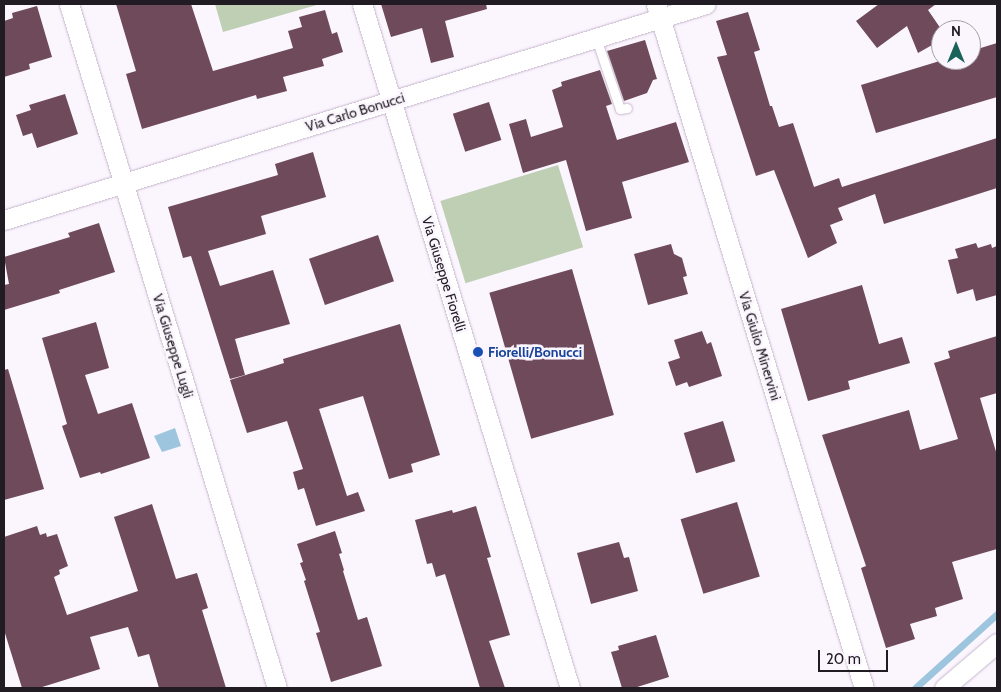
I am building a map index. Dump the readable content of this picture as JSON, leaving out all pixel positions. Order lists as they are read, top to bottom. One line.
{"streets":{"street":["Via Carlo Bonucci","Via Giuseppe Fiorelli","Via Giuseppe Lugli","Via Giulio Minervini"]},"crossings":[["Via Carlo Bonucci","Via Giuseppe Fiorelli"],["Via Carlo Bonucci","Via Giuseppe Lugli"],["Via Carlo Bonucci","Via Giulio Minervini"]],"places":["Fiorelli/Bonucci"],"scale_bar":"20 m","north":"top"}
